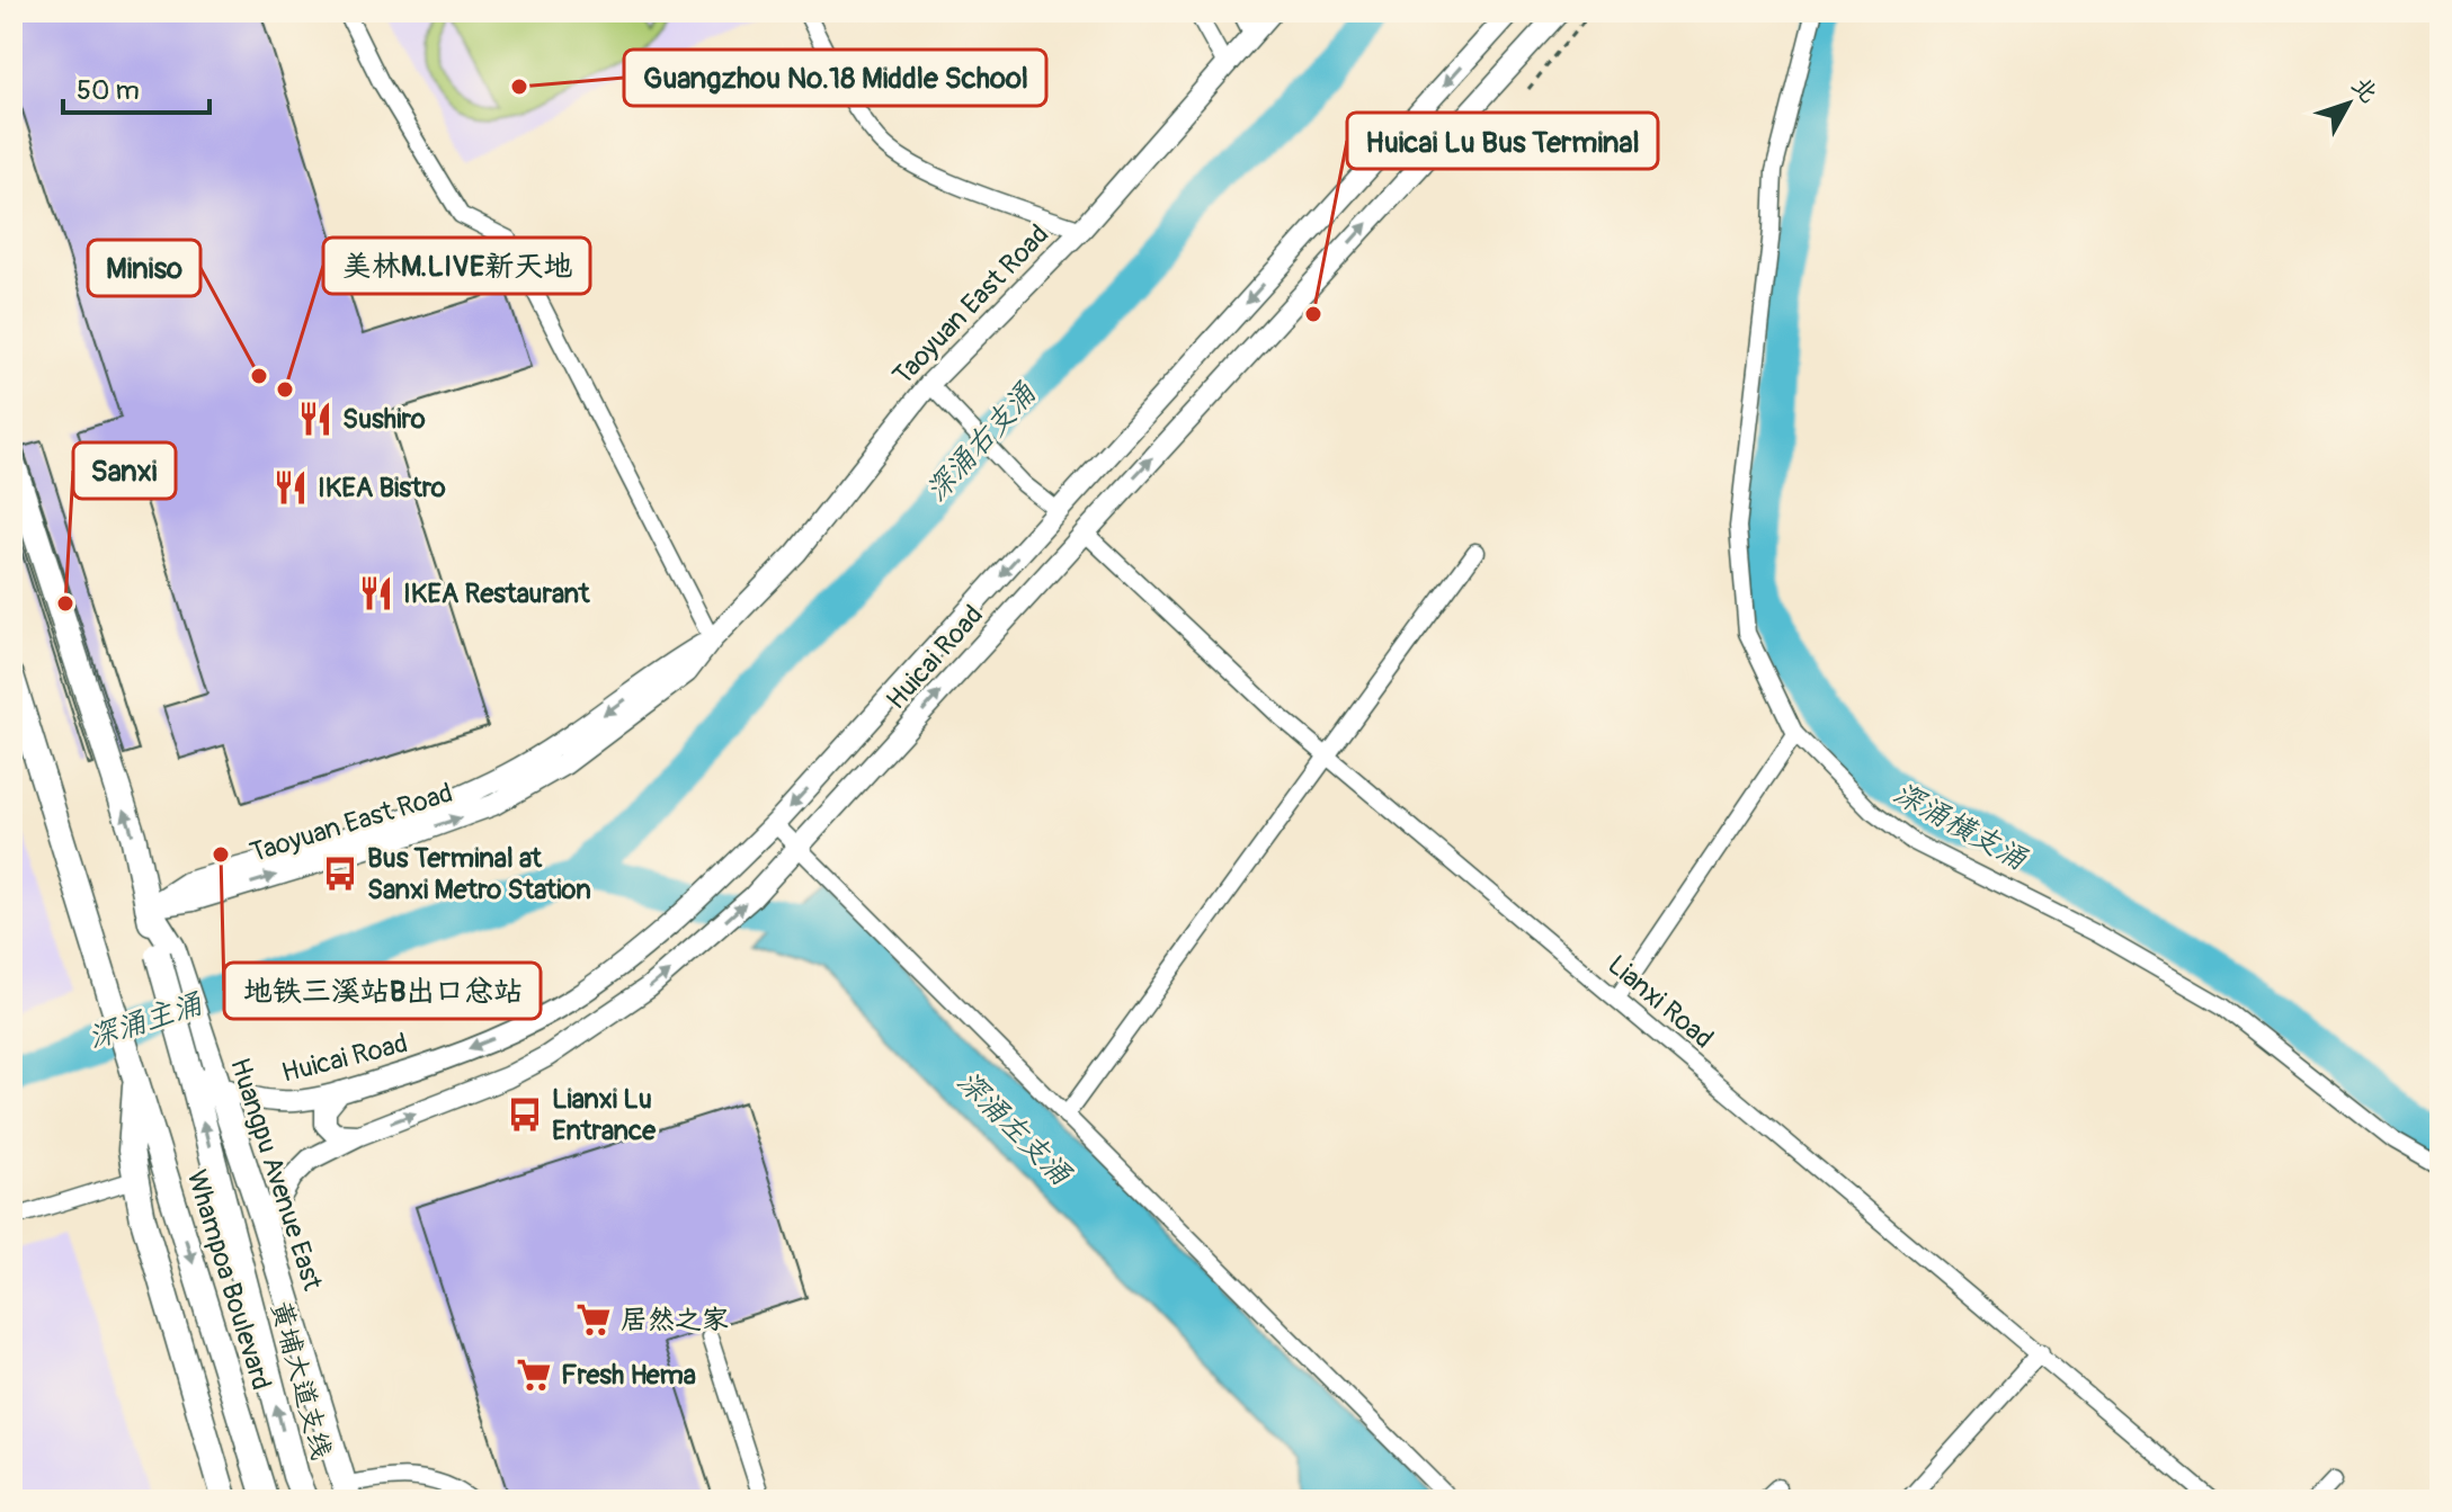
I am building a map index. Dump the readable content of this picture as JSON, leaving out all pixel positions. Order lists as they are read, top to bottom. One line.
{"streets":{"main road":["Huangpu Avenue East","Whampoa Boulevard","黄埔大道支线"],"street":["Taoyuan East Road","Huicai Road","Lianxi Road"]},"crossings":[["Taoyuan East Road","黄埔大道支线"],["Huicai Road","Lianxi Road"],["Huicai Road","Huangpu Avenue East"],["Huicai Road","黄埔大道支线"],["Huangpu Avenue East","黄埔大道支线"]],"water":["深涌右支涌","深涌横支涌","深涌主涌","深涌左支涌"],"places":{"other":["Guangzhou No.18 Middle School","Huicai Lu Bus Terminal","Miniso","美林M.LIVE新天地","Sanxi","地铁三溪站B出口总站"],"restaurant":["Sushiro","IKEA Bistro","IKEA Restaurant"],"bus stop":["Bus Terminal at Sanxi Metro Station","Lianxi Lu Entrance"],"supermarket":["居然之家","Fresh Hema"]},"scale_bar":"50 m","north":"top right"}
